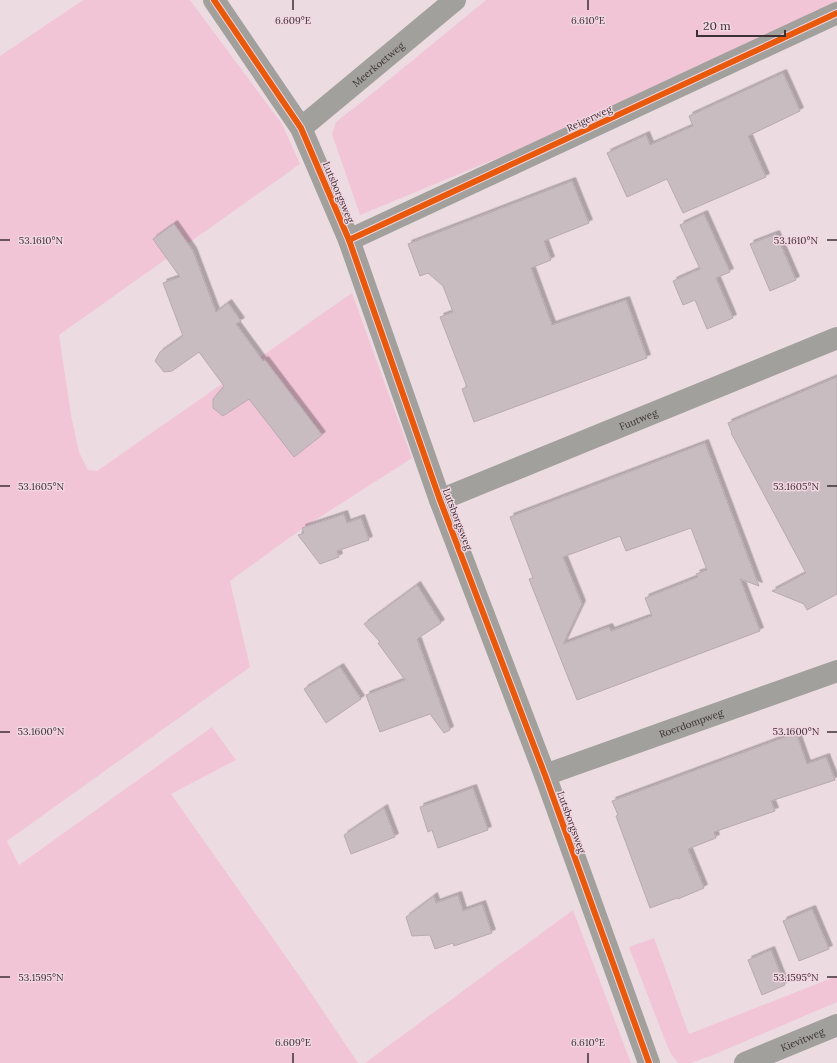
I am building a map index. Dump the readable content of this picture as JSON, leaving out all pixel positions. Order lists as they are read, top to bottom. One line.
{"streets":{"street":["Meerkoetweg","Reigerweg","Lutsborgsweg","Fuutweg","Roerdompweg","Kievitweg"]},"crossings":[["Meerkoetweg","Lutsborgsweg"],["Reigerweg","Lutsborgsweg"],["Lutsborgsweg","Fuutweg"],["Lutsborgsweg","Roerdompweg"]],"scale_bar":"20 m","coordinates":["6.609°E","6.610°E","53.1610°N","53.1605°N","53.1600°N","53.1595°N"]}
